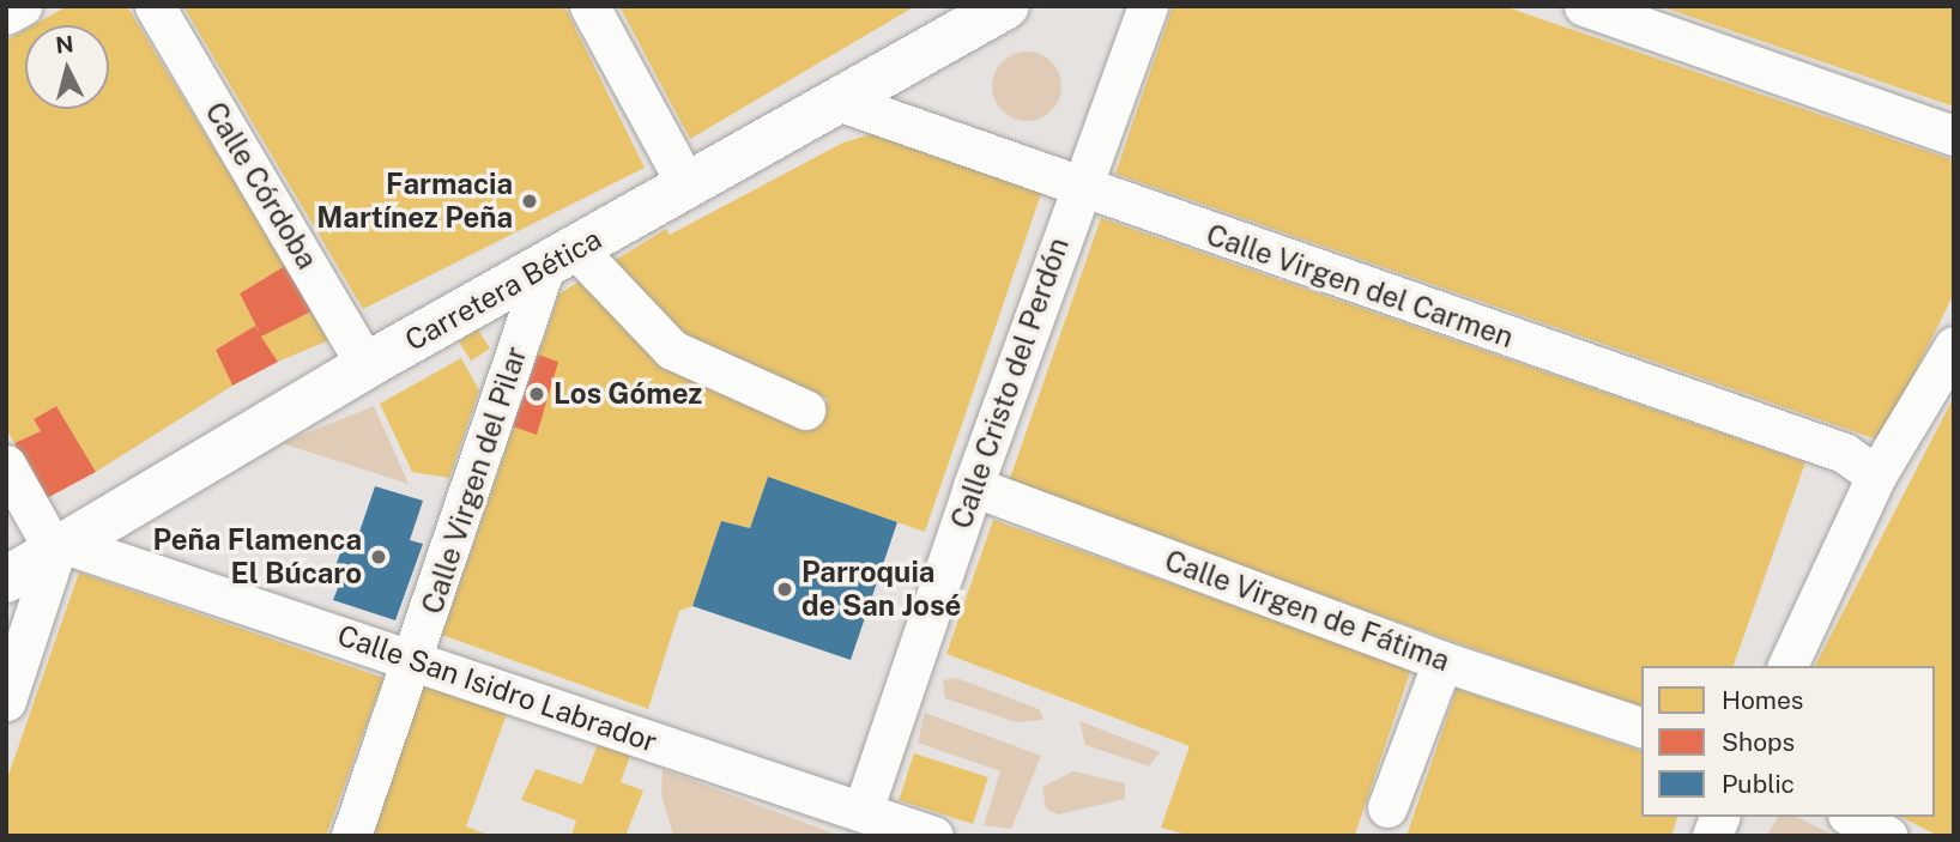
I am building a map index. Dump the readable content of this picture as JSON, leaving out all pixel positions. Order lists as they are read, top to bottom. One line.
{"streets":{"street":["Calle Córdoba","Calle Virgen del Carmen","Carretera Bética","Calle Cristo del Perdón","Calle Virgen del Pilar","Calle Virgen de Fátima","Calle San Isidro Labrador"]},"crossings":[["Calle Córdoba","Carretera Bética"],["Calle Virgen del Carmen","Carretera Bética"],["Calle Virgen del Carmen","Calle Cristo del Perdón"],["Carretera Bética","Calle Virgen del Pilar"],["Carretera Bética","Calle San Isidro Labrador"],["Calle Cristo del Perdón","Calle Virgen de Fátima"],["Calle Cristo del Perdón","Calle San Isidro Labrador"],["Calle Virgen del Pilar","Calle San Isidro Labrador"]],"places":["Farmacia Martínez Peña","Los Gómez","Peña Flamenca El Búcaro","Parroquia de San José"],"legend":["Homes","Shops","Public"],"north":"top"}
